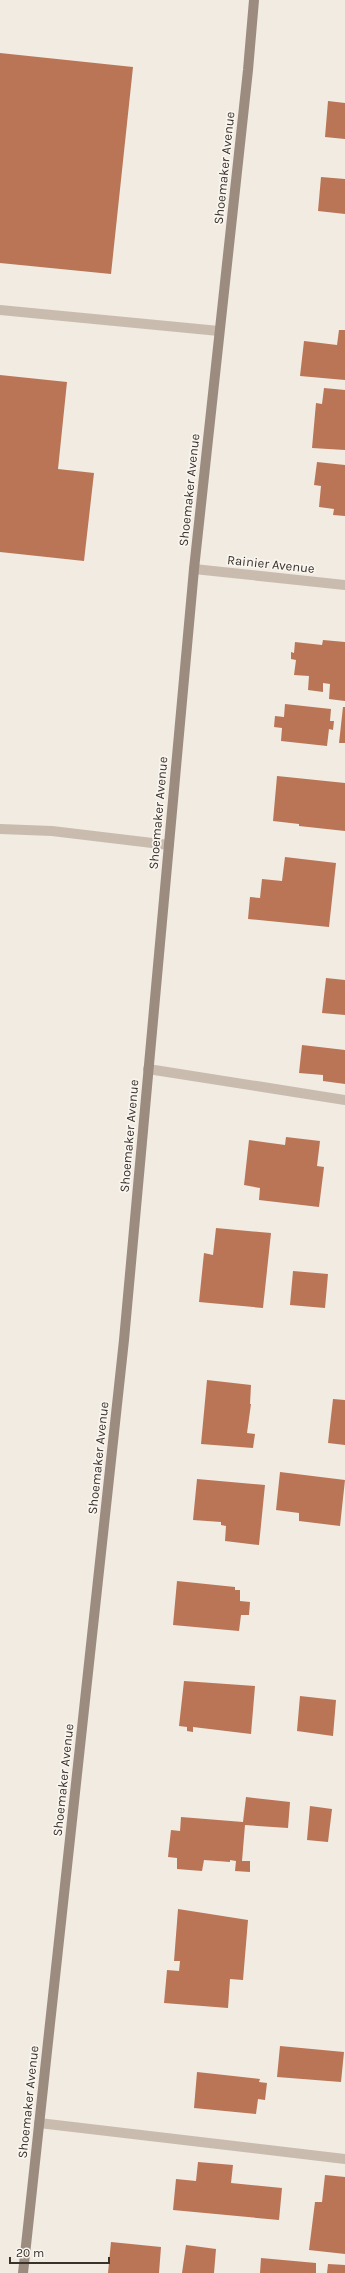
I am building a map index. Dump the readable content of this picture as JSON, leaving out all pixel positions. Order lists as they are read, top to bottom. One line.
{"streets":{"main road":["Shoemaker Avenue"],"street":["Rainier Avenue"]},"crossings":[["Shoemaker Avenue","Rainier Avenue"]],"scale_bar":"20 m"}
